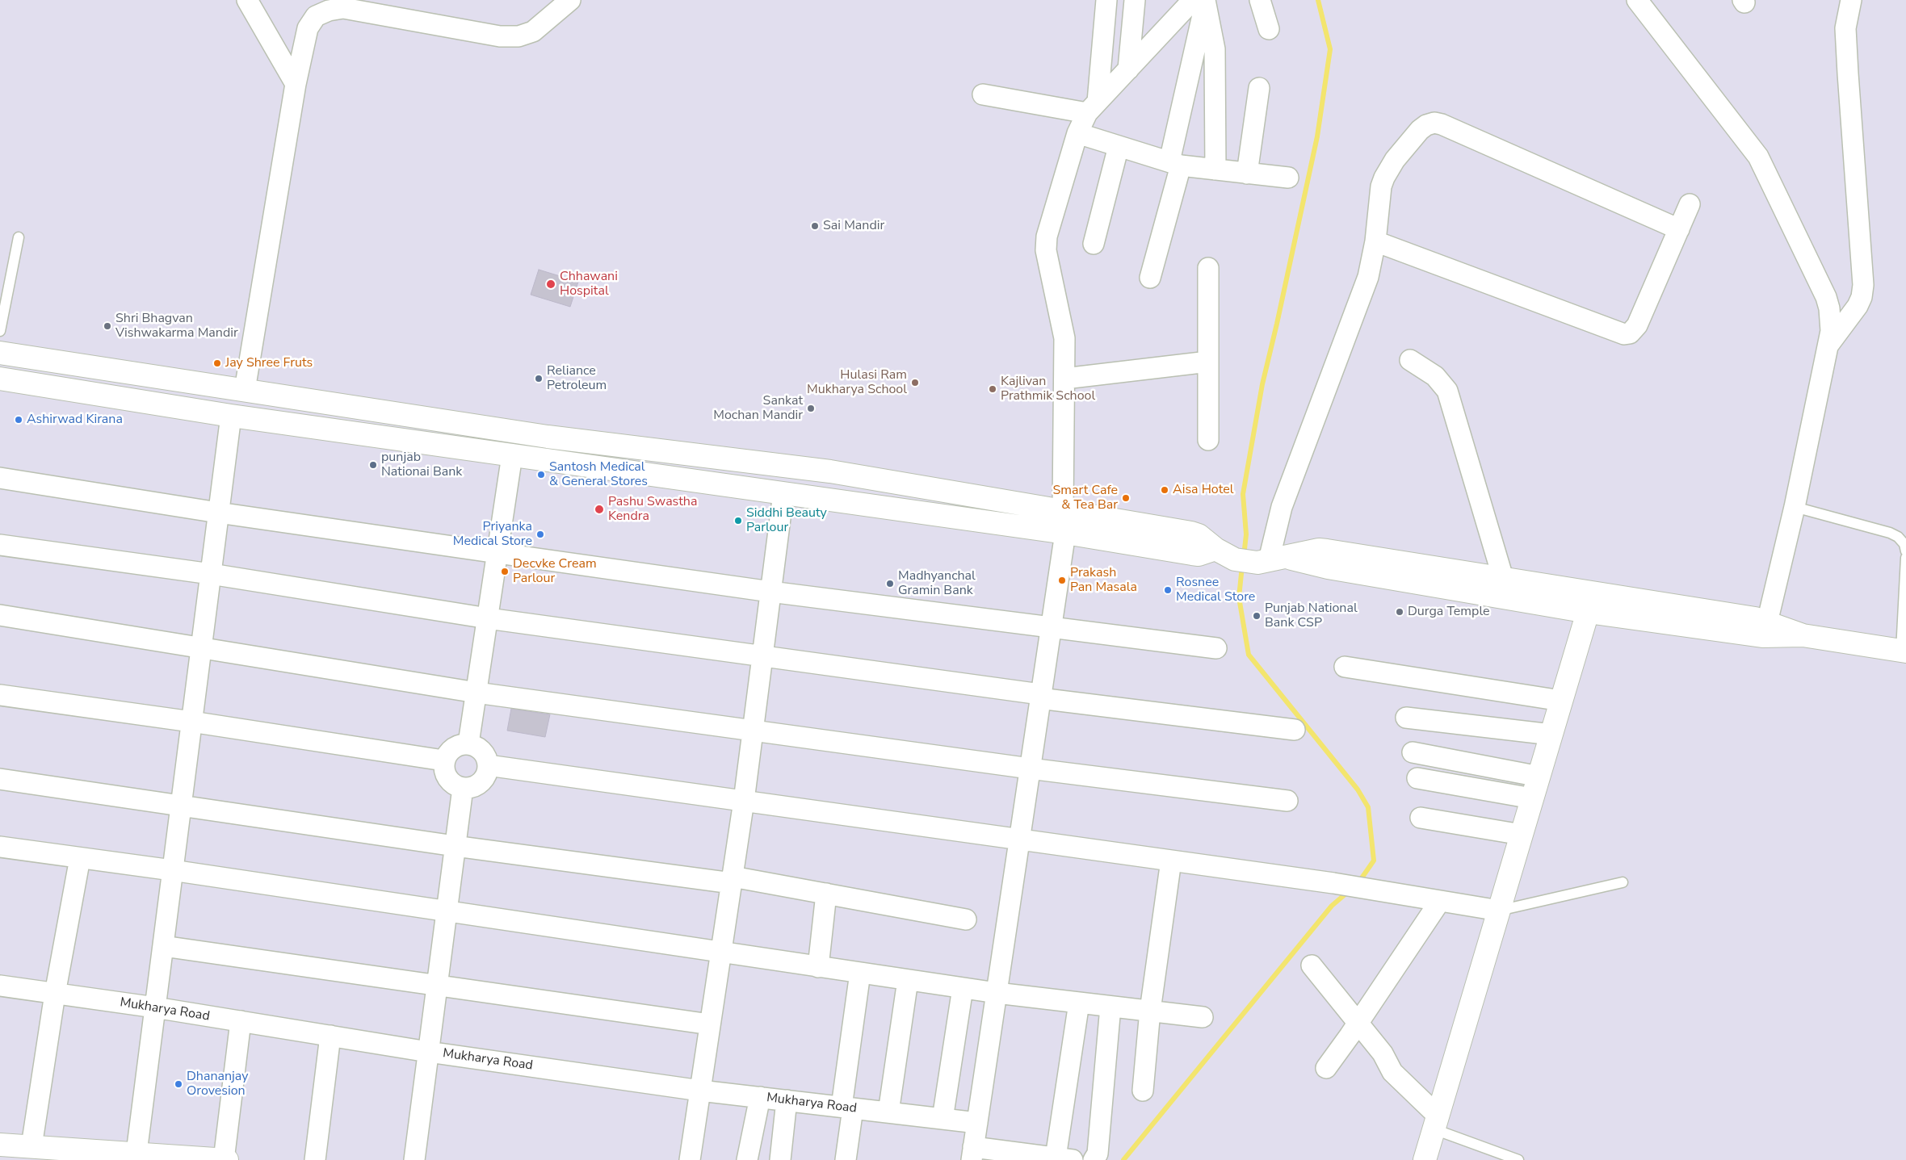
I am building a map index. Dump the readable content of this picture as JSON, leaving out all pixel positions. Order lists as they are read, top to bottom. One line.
{"streets":{"street":["Mukharya Road"]},"places":["Sai Mandir","Chhawani Hospital","Shri Bhagvan Vishwakarma Mandir","Jay Shree Fruts","Reliance Petroleum","Hulasi Ram Mukharya School","Kajlivan Prathmik School","Sankat Mochan Mandir","Ashirwad Kirana","punjab Nationai Bank","Santosh Medical & General Stores","Aisa Hotel","Smart Cafe & Tea Bar","Pashu Swastha Kendra","Siddhi Beauty Parlour","Priyanka Medical Store","Decvke Cream Parlour","Prakash Pan Masala","Madhyanchal Gramin Bank","Rosnee Medical Store","Durga Temple","Punjab National Bank CSP","Dhananjay Orovesion"]}
